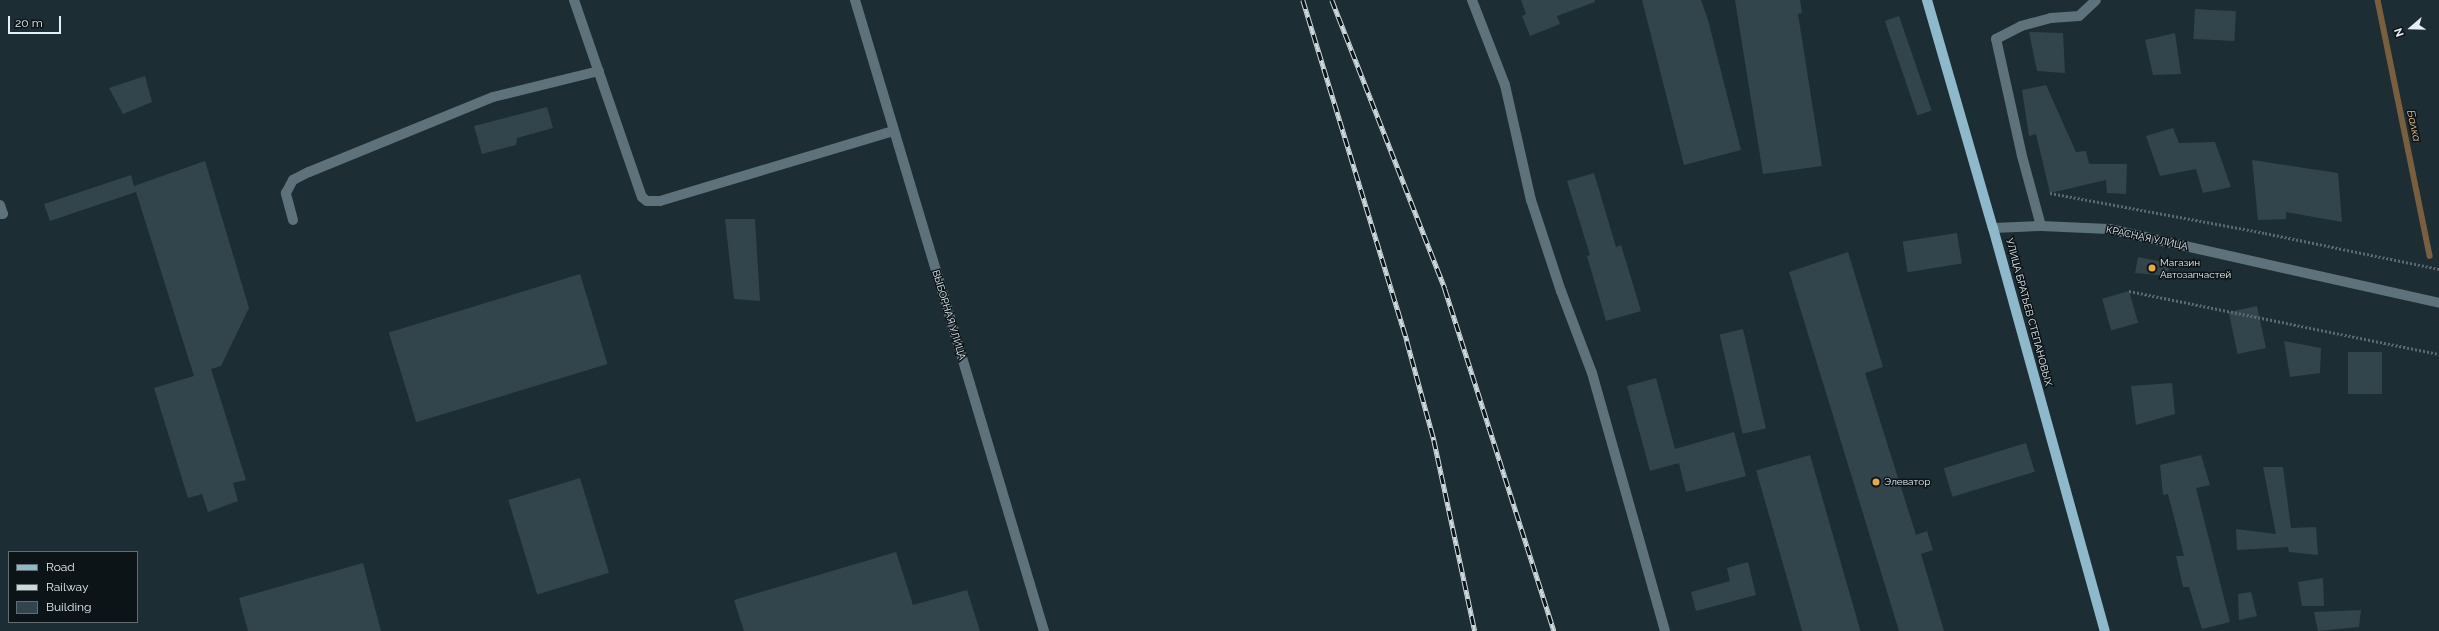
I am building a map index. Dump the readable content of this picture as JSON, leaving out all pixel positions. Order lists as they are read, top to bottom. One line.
{"streets":{"main road":["УЛИЦА БРАТЬЕВ СТЕПАНОВЫХ"],"street":["КРАСНАЯ УЛИЦА","ВЫБОРНАЯ УЛИЦА"]},"crossings":[["КРАСНАЯ УЛИЦА","УЛИЦА БРАТЬЕВ СТЕПАНОВЫХ"]],"water":["Балка"],"places":["Магазин Автозапчастей","Элеватор"],"legend":["Road","Railway","Building"],"scale_bar":"20 m","north":"left"}
